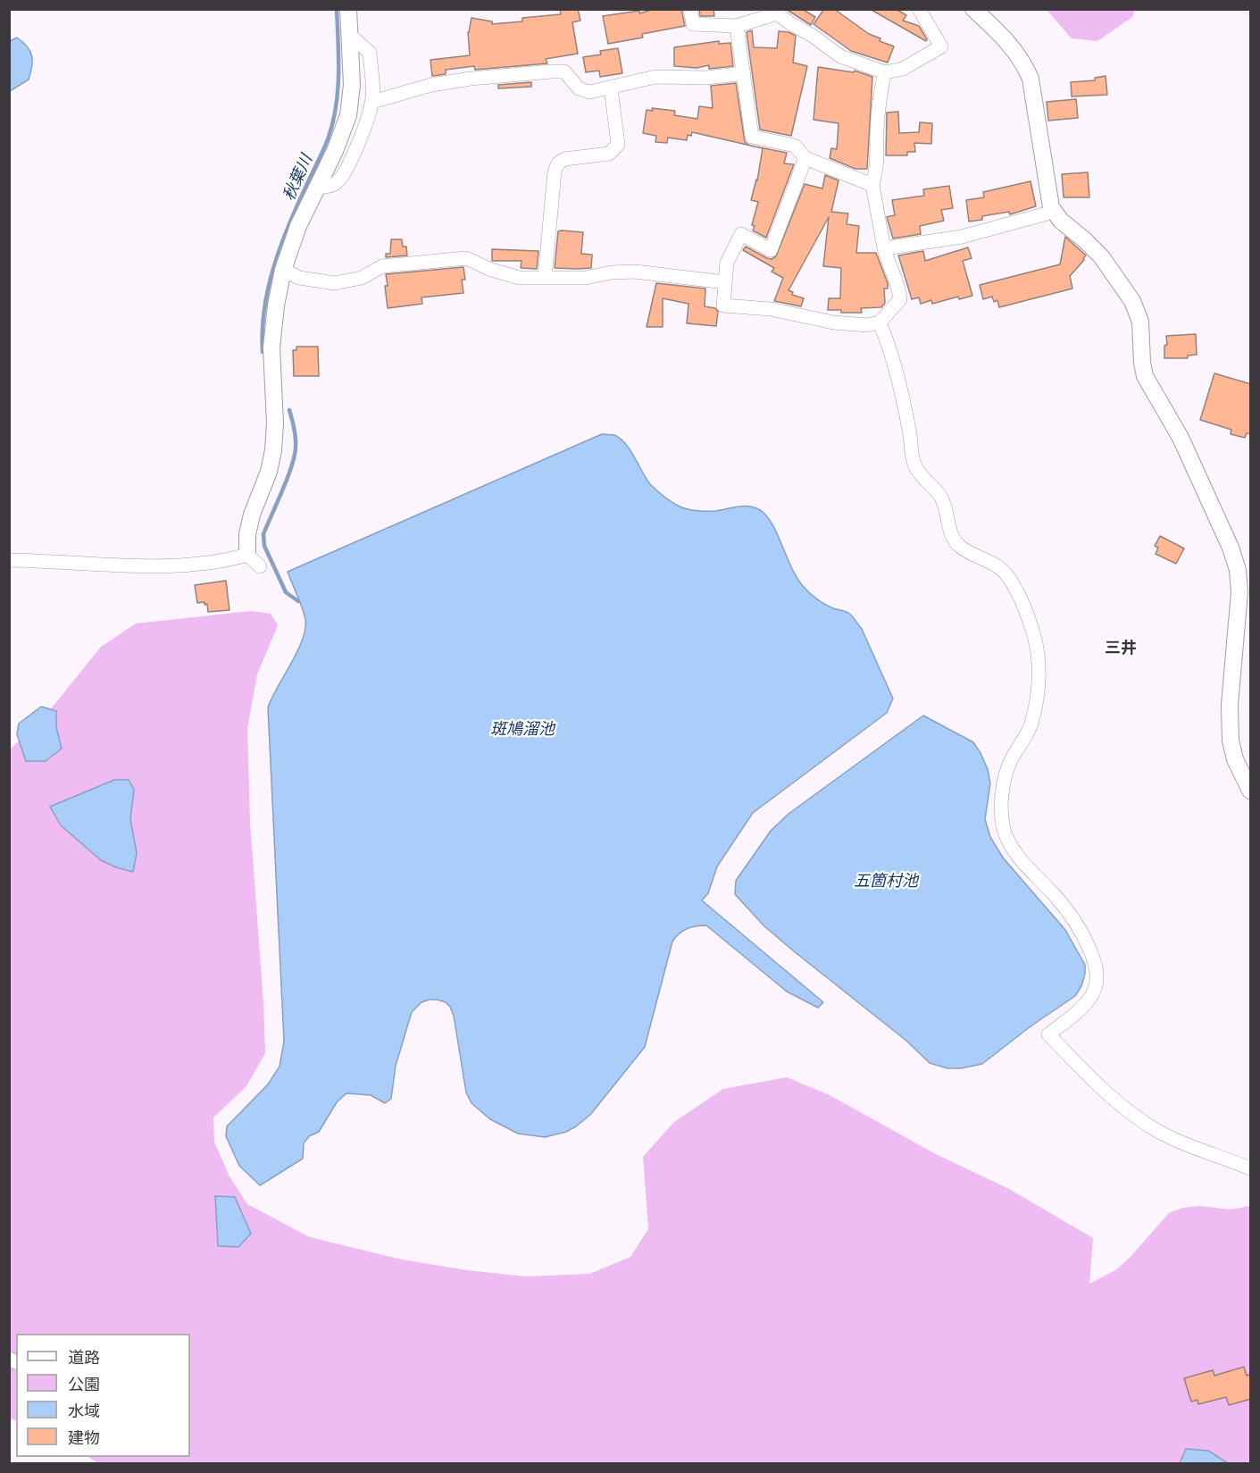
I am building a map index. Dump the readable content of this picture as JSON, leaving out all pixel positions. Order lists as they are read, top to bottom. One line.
{"districts":["三井"],"water":["秋葉川","斑鳩溜池","五箇村池"],"legend":["道路","公園","水域","建物"]}
